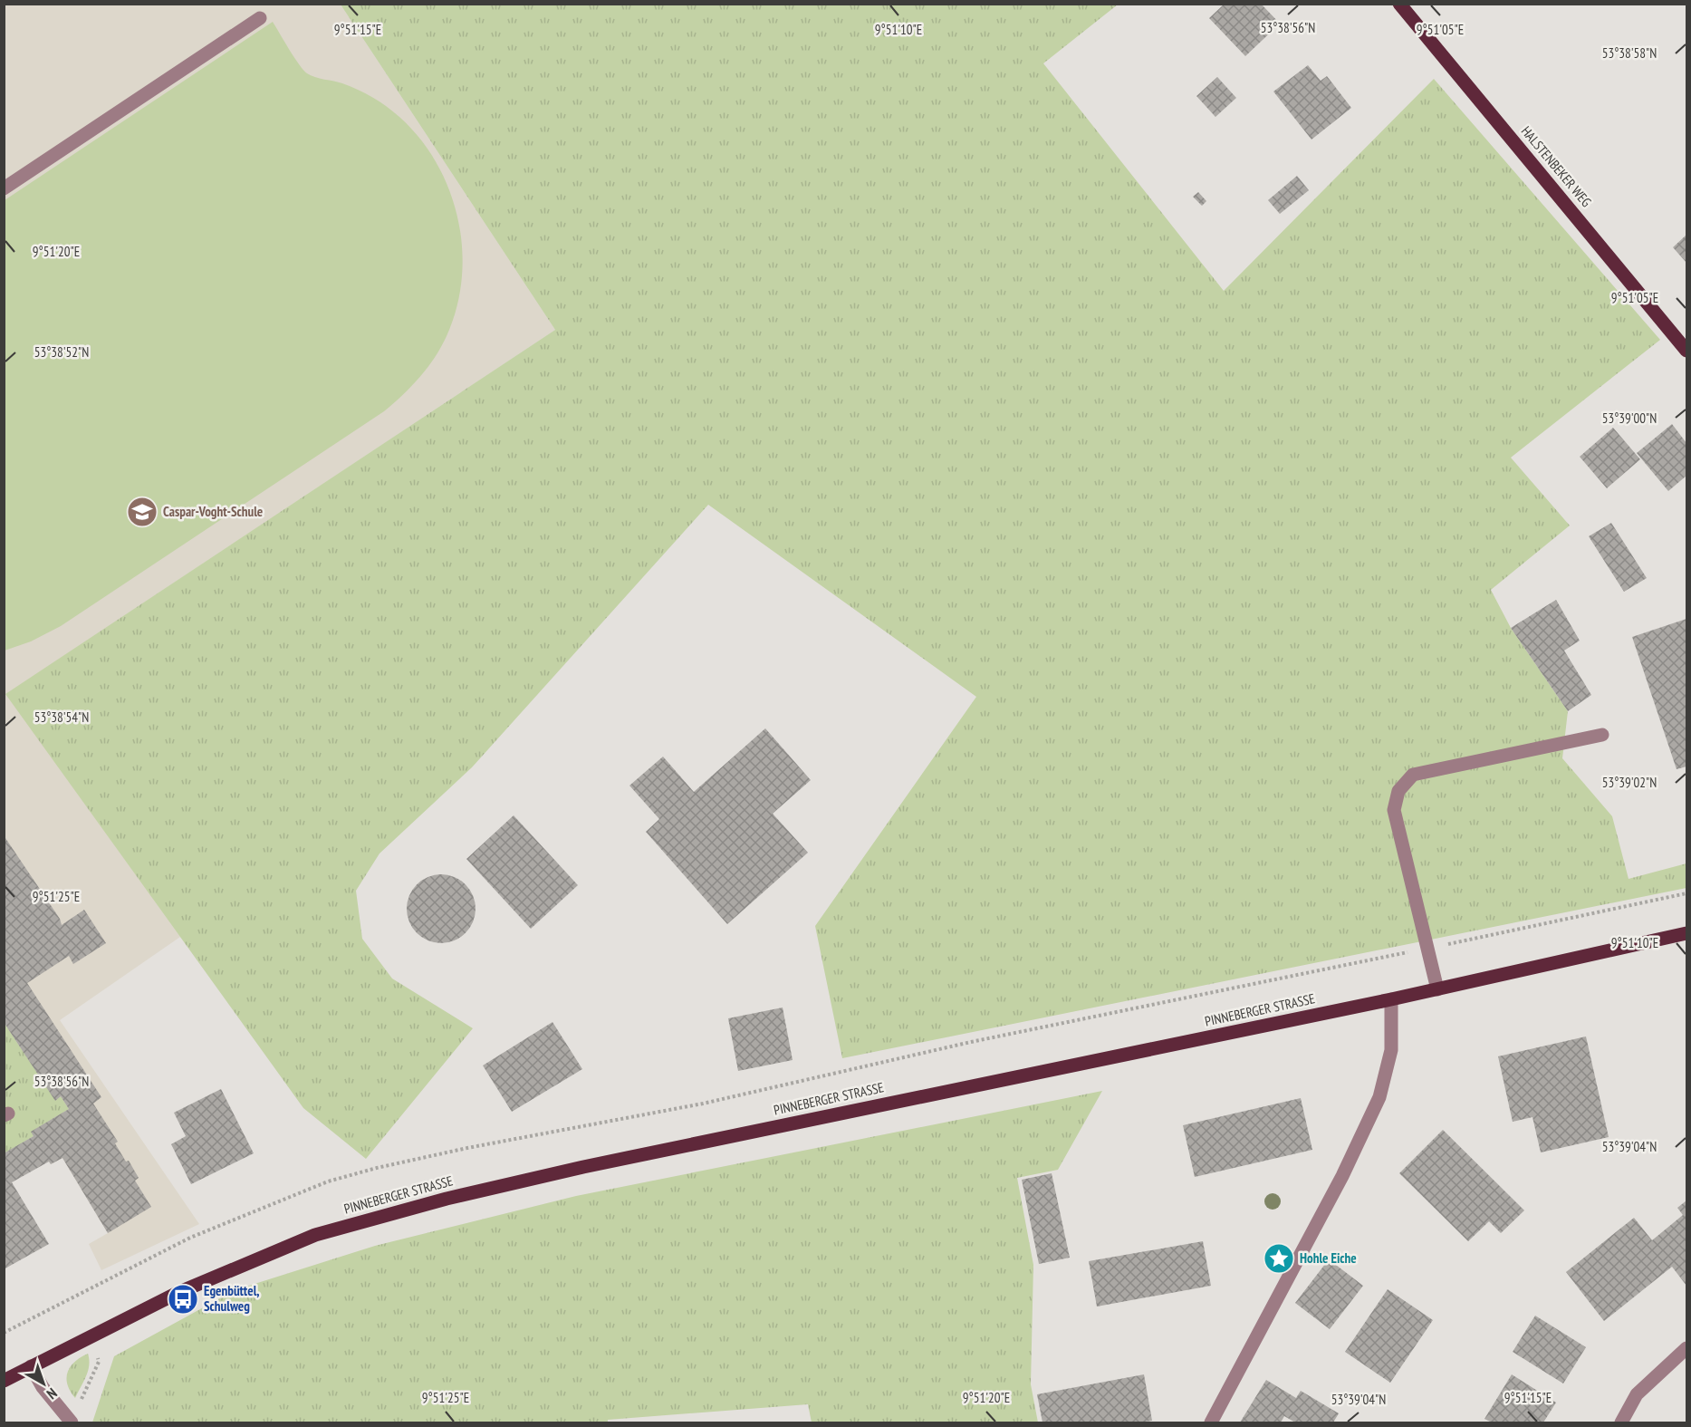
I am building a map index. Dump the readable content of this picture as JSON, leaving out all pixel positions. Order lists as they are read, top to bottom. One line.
{"streets":{"main road":["HALSTENBEKER WEG","PINNEBERGER STRASSE"]},"places":{"school or university":["Caspar-Voght-Schule"],"place":["Hohle Eiche"],"bus stop":["Egenbüttel, Schulweg"]},"north":"bottom right","coordinates":["53°38'56\"N","9°51'05\"E","9°51'15\"E","9°51'10\"E","53°38'58\"N","9°51'20\"E","53°38'52\"N","53°39'00\"N","53°38'54\"N","53°39'02\"N","9°51'25\"E","53°39'04\"N"]}
